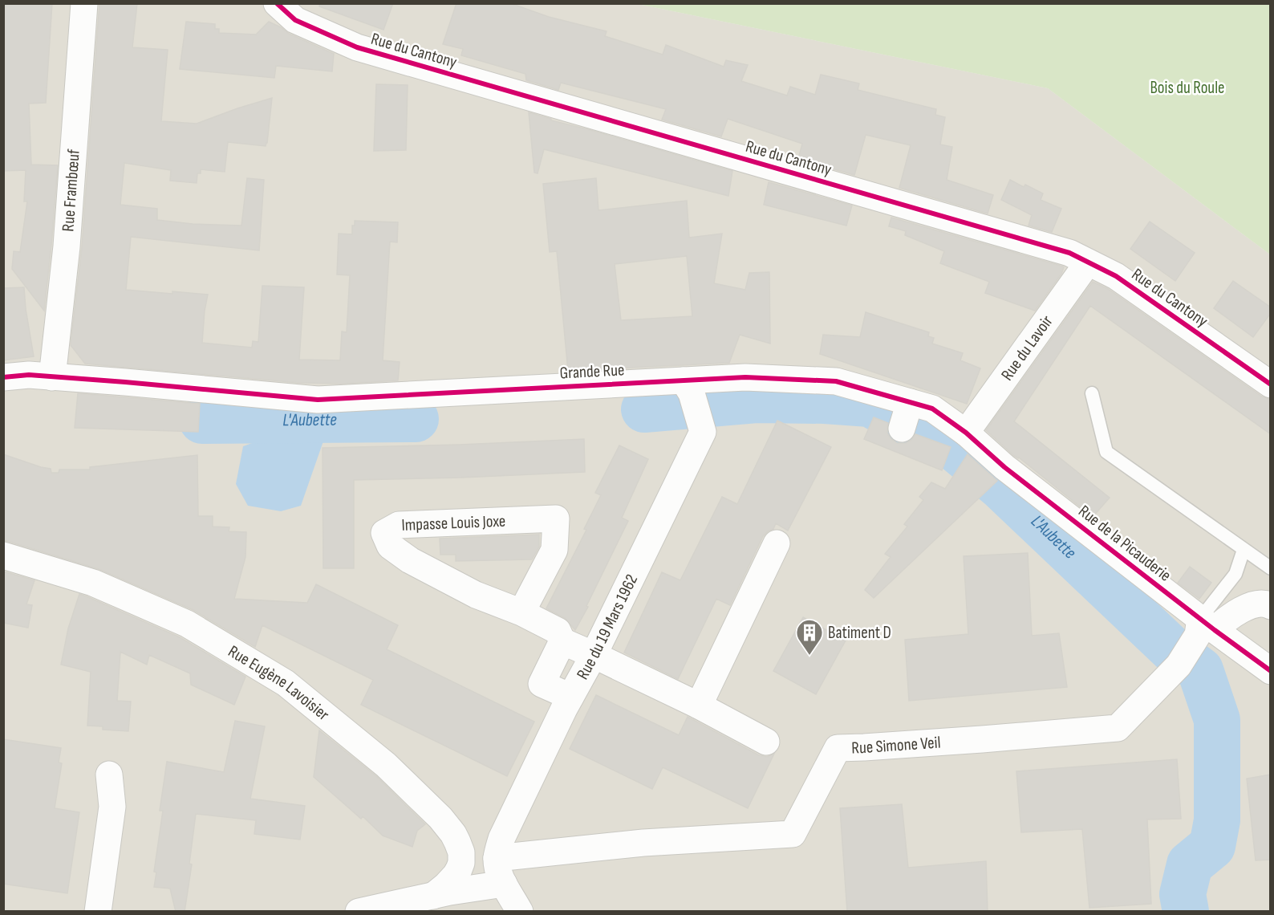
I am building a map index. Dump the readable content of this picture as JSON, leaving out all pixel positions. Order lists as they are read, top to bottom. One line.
{"streets":{"street":["Rue du Cantony","Rue Frambœuf","Rue du Lavoir","Grande Rue","Impasse Louis Joxe","Rue de la Picauderie","Rue du 19 Mars 1962","Rue Eugène Lavoisier","Rue Simone Veil"]},"crossings":[["Rue du Cantony","Rue du Lavoir"],["Rue Frambœuf","Grande Rue"],["Rue du Lavoir","Grande Rue"],["Rue du Lavoir","Rue de la Picauderie"],["Grande Rue","Rue de la Picauderie"],["Grande Rue","Rue du 19 Mars 1962"],["Impasse Louis Joxe","Rue du 19 Mars 1962"],["Rue de la Picauderie","Rue Simone Veil"],["Rue du 19 Mars 1962","Rue Simone Veil"]],"water":["L'Aubette"],"parks":["Bois du Roule"],"places":{"building":["Batiment D"]}}
